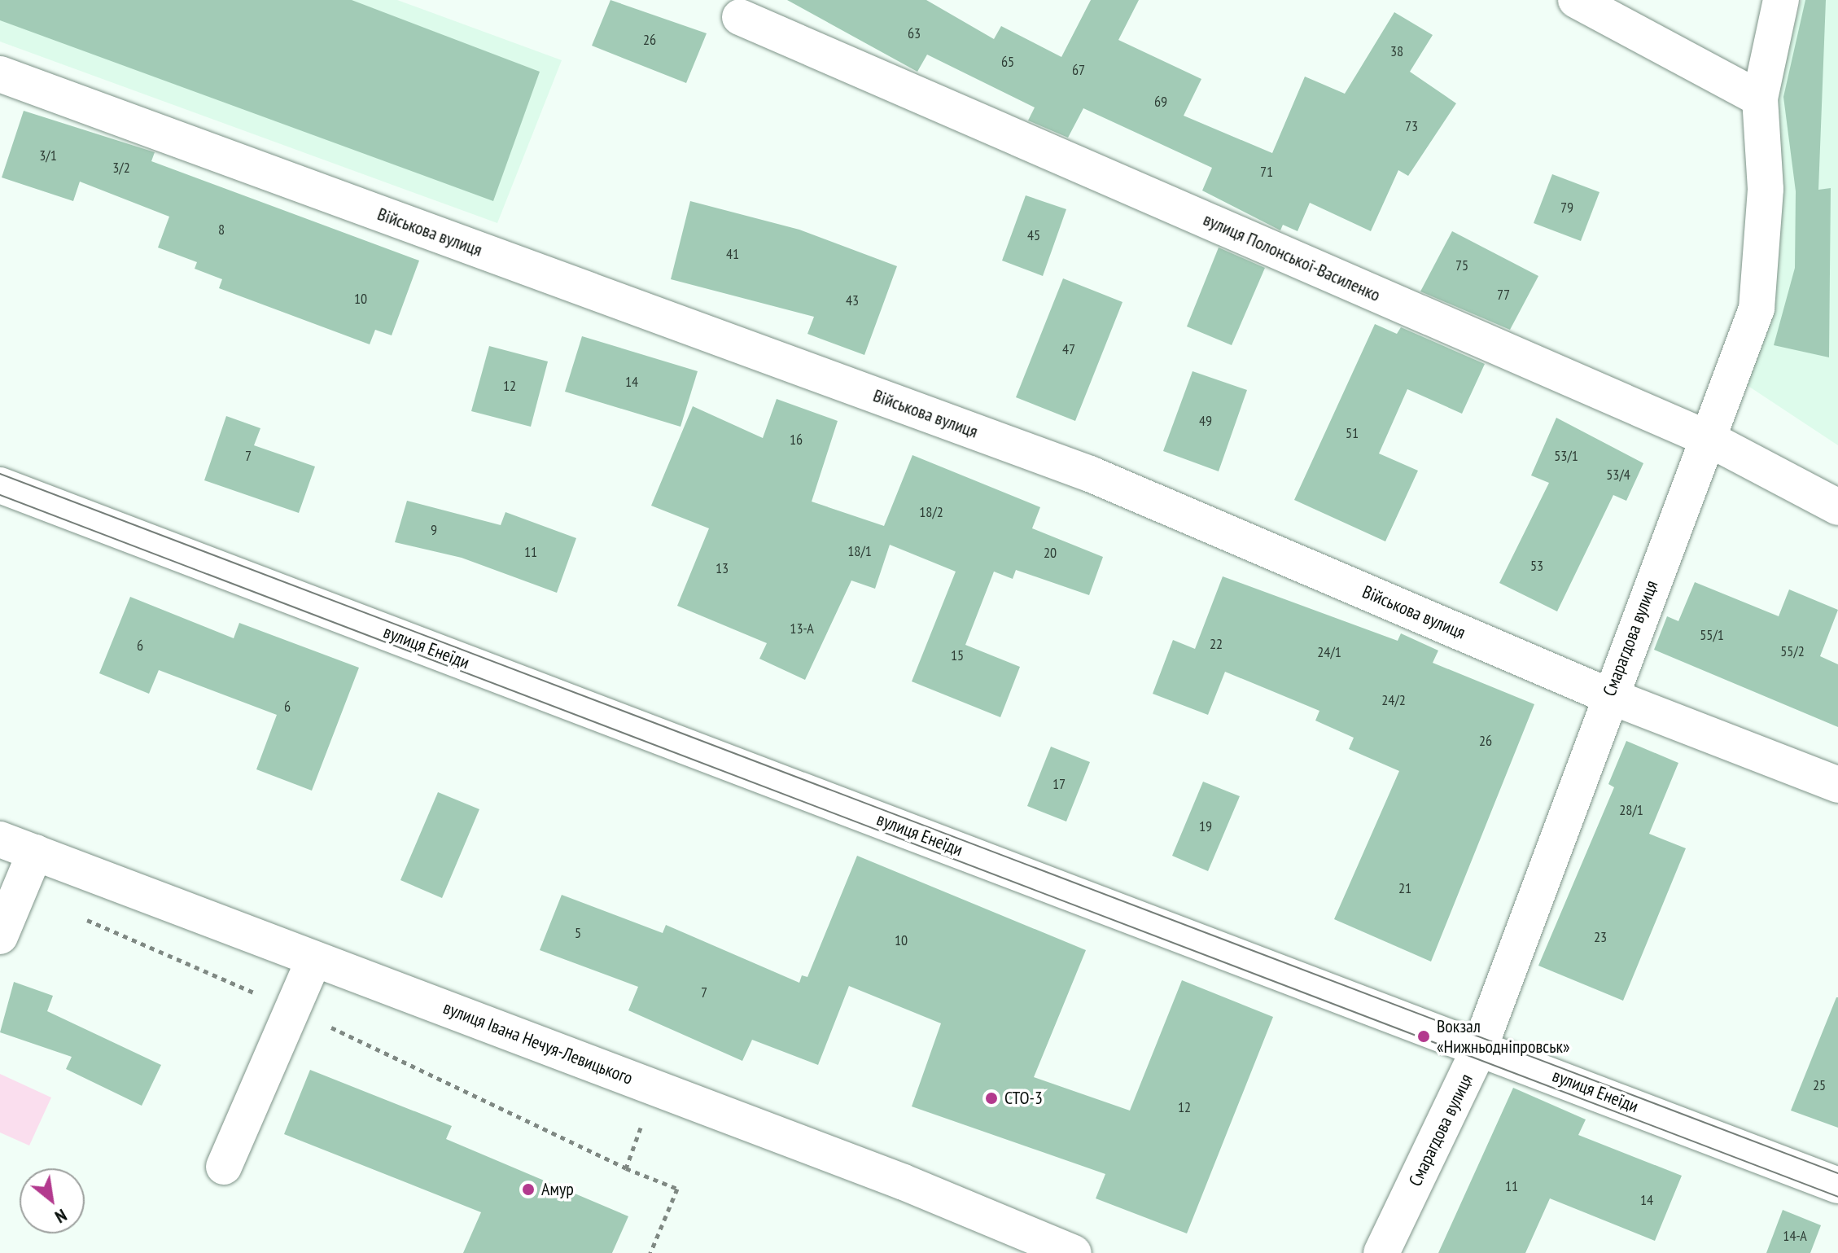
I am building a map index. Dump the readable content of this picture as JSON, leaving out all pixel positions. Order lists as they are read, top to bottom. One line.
{"streets":{"street":["Військова вулиця","вулиця Полонської-Василенко","Смарагдова вулиця","вулиця Енеїди","вулиця Івана Нечуя-Левицького"]},"crossings":[["Військова вулиця","Смарагдова вулиця"],["вулиця Полонської-Василенко","Смарагдова вулиця"],["Смарагдова вулиця","вулиця Енеїди"]],"places":["Вокзал «Нижньодніпровськ»","СТО-3","Амур"],"house_numbers":["63","26","38","65","67","69","73","3/1","3/2","71","79","8","45","41","75","77","10","43","47","14","12","49","51","16","7","53/1","53/4","18/2","9","18/1","11","20","53","13","13-А","55/1","22","6","55/2","24/1","15","24/2","6","26","17","28/1","19","21","5","23","10","7","25","12","11","14","14-А"],"north":"bottom right"}
